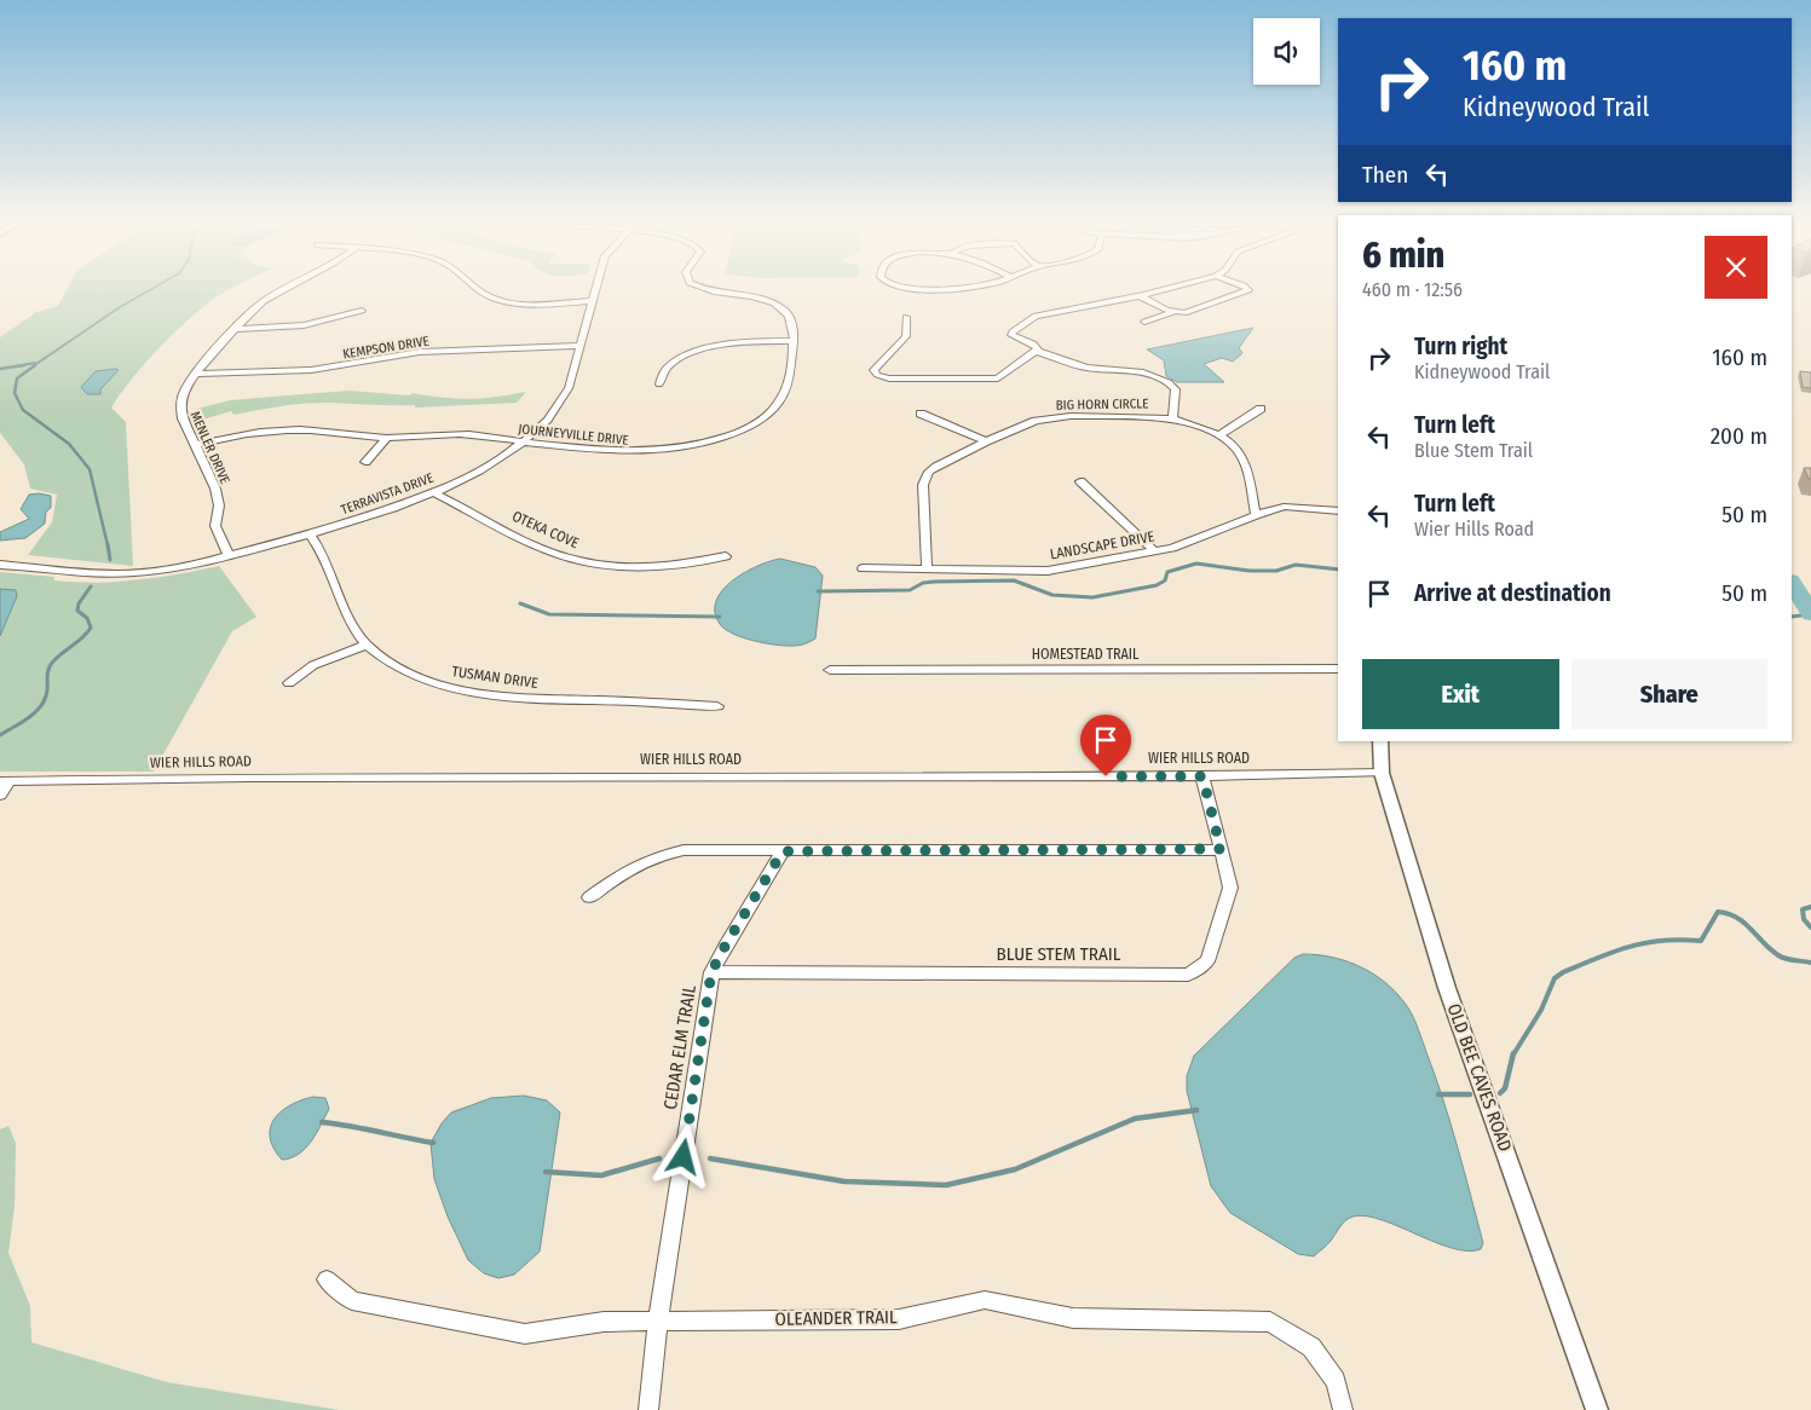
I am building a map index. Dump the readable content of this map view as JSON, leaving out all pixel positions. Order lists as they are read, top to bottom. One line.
{"streets":{"street":["KEMPSON DRIVE","BIG HORN CIRCLE","JOURNEYVILLE DRIVE","MENLER DRIVE","TERRAVISTA DRIVE","OTEKA COVE","LANDSCAPE DRIVE","HOMESTEAD TRAIL","TUSMAN DRIVE","WIER HILLS ROAD","BLUE STEM TRAIL","CEDAR ELM TRAIL","OLD BEE CAVES ROAD","OLEANDER TRAIL"]},"crossings":[["KEMPSON DRIVE","MENLER DRIVE"],["KEMPSON DRIVE","TERRAVISTA DRIVE"],["BIG HORN CIRCLE","LANDSCAPE DRIVE"],["JOURNEYVILLE DRIVE","MENLER DRIVE"],["JOURNEYVILLE DRIVE","TERRAVISTA DRIVE"],["MENLER DRIVE","TERRAVISTA DRIVE"],["TERRAVISTA DRIVE","OTEKA COVE"],["TERRAVISTA DRIVE","TUSMAN DRIVE"],["WIER HILLS ROAD","BLUE STEM TRAIL"],["WIER HILLS ROAD","OLD BEE CAVES ROAD"],["BLUE STEM TRAIL","CEDAR ELM TRAIL"],["CEDAR ELM TRAIL","OLEANDER TRAIL"]],"page":{"turn":["160 m","Kidneywood Trail"],"then":"Then","heading":["6 min","460 m · 12:56"],"list":[{"name":"Turn right","note":"Kidneywood Trail","value":"160 m"},{"name":"Turn left","note":"Blue Stem Trail","value":"200 m"},{"name":"Turn left","note":"Wier Hills Road","value":"50 m"},{"name":"Arrive at destination","value":"50 m"}],"buttons":["Exit","Share"]}}
